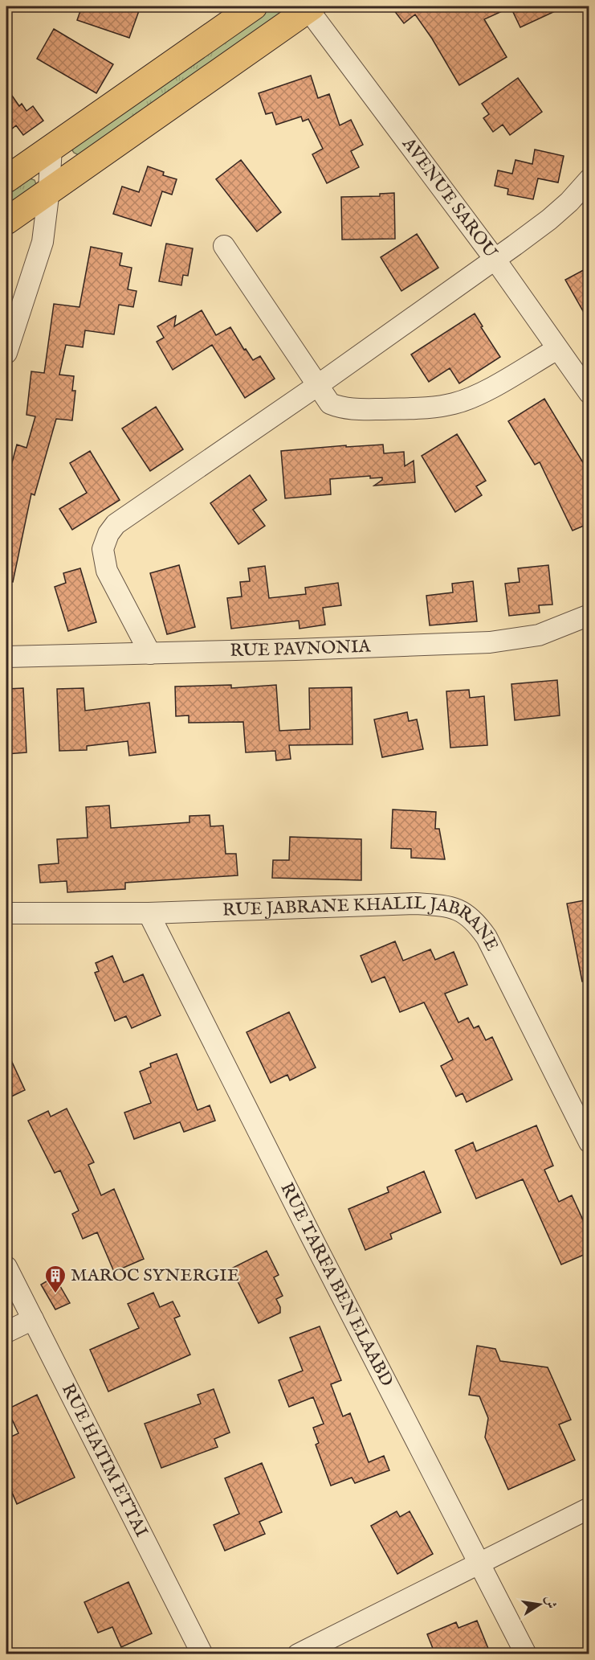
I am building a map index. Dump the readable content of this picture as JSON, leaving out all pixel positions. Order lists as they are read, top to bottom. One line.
{"streets":{"street":["AVENUE SAROU","RUE PAVNONIA","RUE JABRANE KHALIL JABRANE","RUE TARFA BEN ELAABD","RUE HATIM ETTAI"]},"crossings":[["RUE JABRANE KHALIL JABRANE","RUE TARFA BEN ELAABD"]],"places":{"building":["MAROC SYNERGIE"]},"north":"right"}
